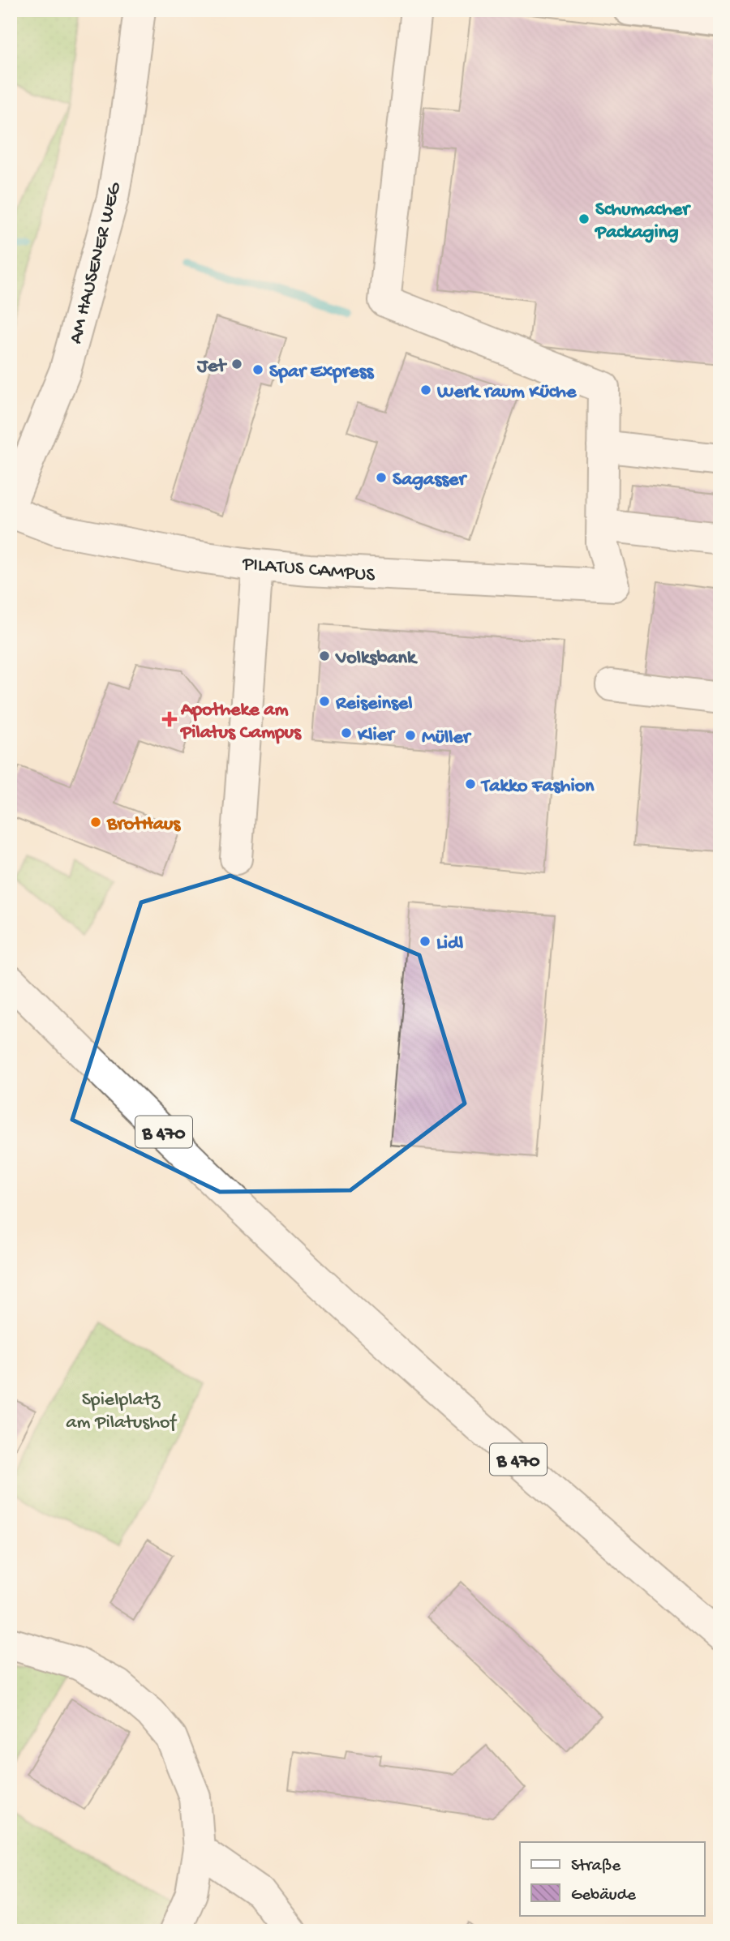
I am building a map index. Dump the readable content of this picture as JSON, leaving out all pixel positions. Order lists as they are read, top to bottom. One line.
{"streets":{"main road":["AM HAUSENER WEG","PILATUS CAMPUS","B 470"]},"parks":["Spielplatz am Pilatushof"],"places":{"other":["Schumacher Packaging","Jet","Spar Express","Werk raum Küche","Sagasser","Volksbank","Reiseinsel","Klier","Müller","Takko Fashion","BrotHaus","Lidl"],"health":["Apotheke am Pilatus Campus"]},"legend":["Straße","Gebäude"]}
